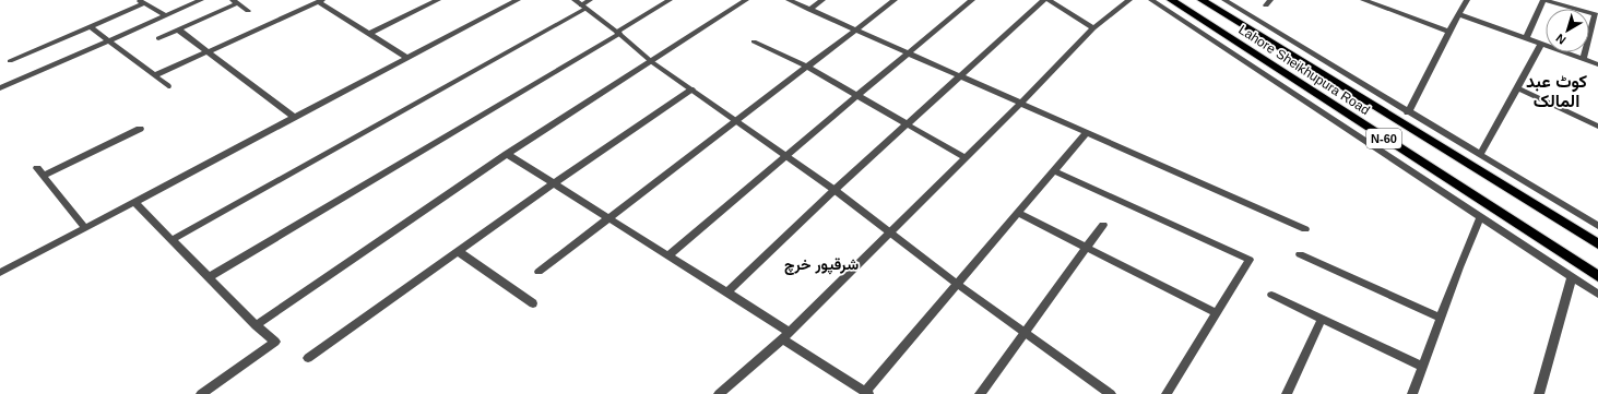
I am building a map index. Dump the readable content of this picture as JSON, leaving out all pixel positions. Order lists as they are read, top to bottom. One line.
{"streets":{"highway":["Lahore Sheikhupura Road","N-60"]},"districts":["کوٹ عبد المالک","شرقپور خرچ"],"north":"bottom left"}
